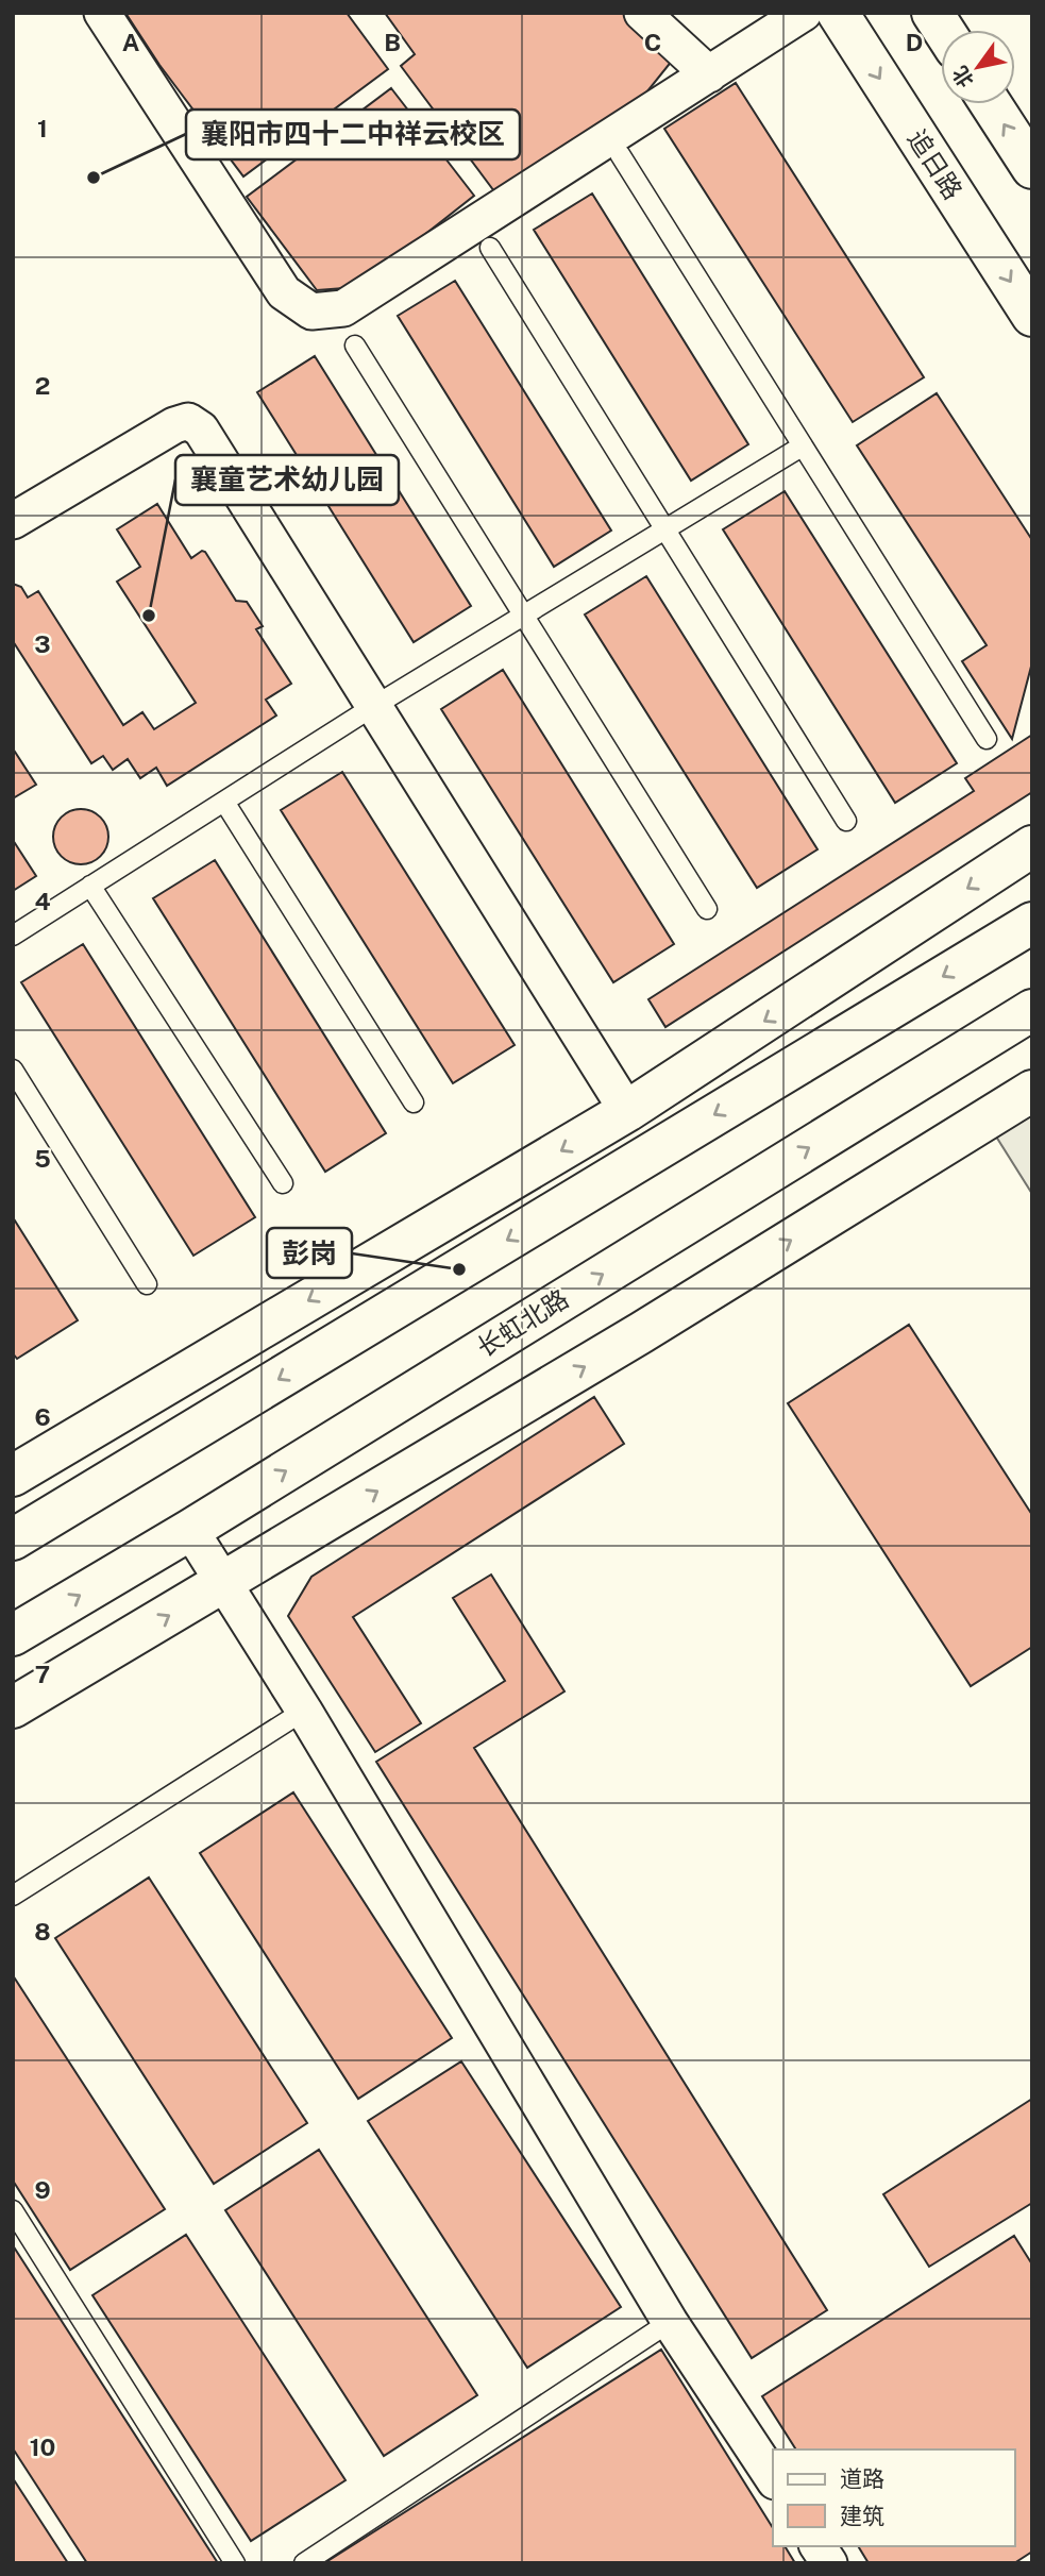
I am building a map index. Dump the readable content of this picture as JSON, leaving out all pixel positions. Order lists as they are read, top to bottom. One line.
{"streets":{"main road":["追日路","长虹北路"]},"one_way":["追日路"],"places":["襄阳市四十二中祥云校区","襄童艺术幼儿园","彭岗"],"legend":["道路","建筑"],"north":"bottom left","grid":{"columns":["A","B","C","D"],"rows":["1","2","3","4","5","6","7","8","9","10"]}}
